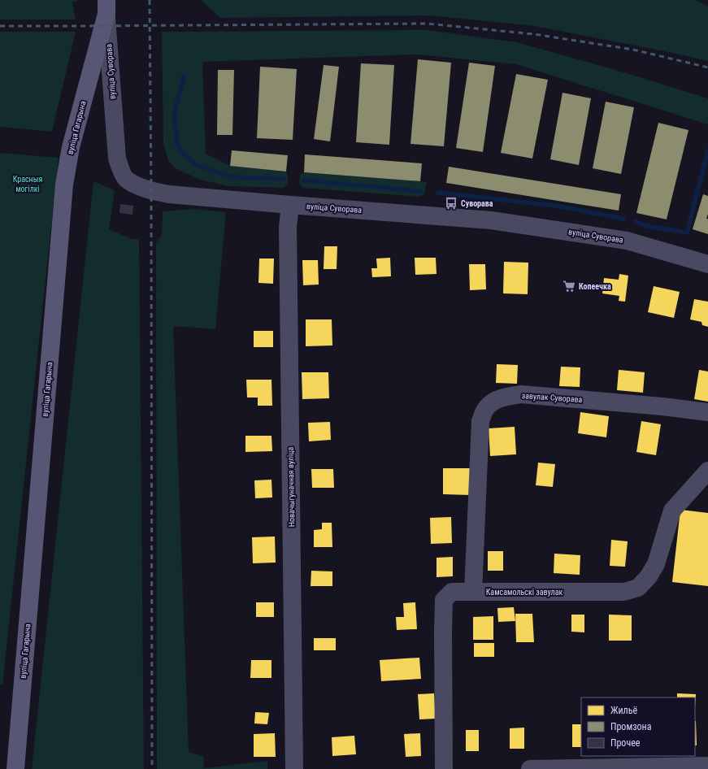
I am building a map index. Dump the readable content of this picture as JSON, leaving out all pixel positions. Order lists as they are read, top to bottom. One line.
{"streets":{"main road":["вуліца Гагарына"],"street":["вуліца Суворава","завулак Суворава","Новачыгуначная вуліца","Камсамольскі завулак"]},"crossings":[["вуліца Суворава","вуліца Гагарына"],["вуліца Суворава","Новачыгуначная вуліца"],["завулак Суворава","Камсамольскі завулак"]],"parks":["Красныя могілкі"],"places":{"bus stop":["Суворава"],"supermarket":["Копеечка"]},"legend":["Жильё","Промзона","Прочее"]}
